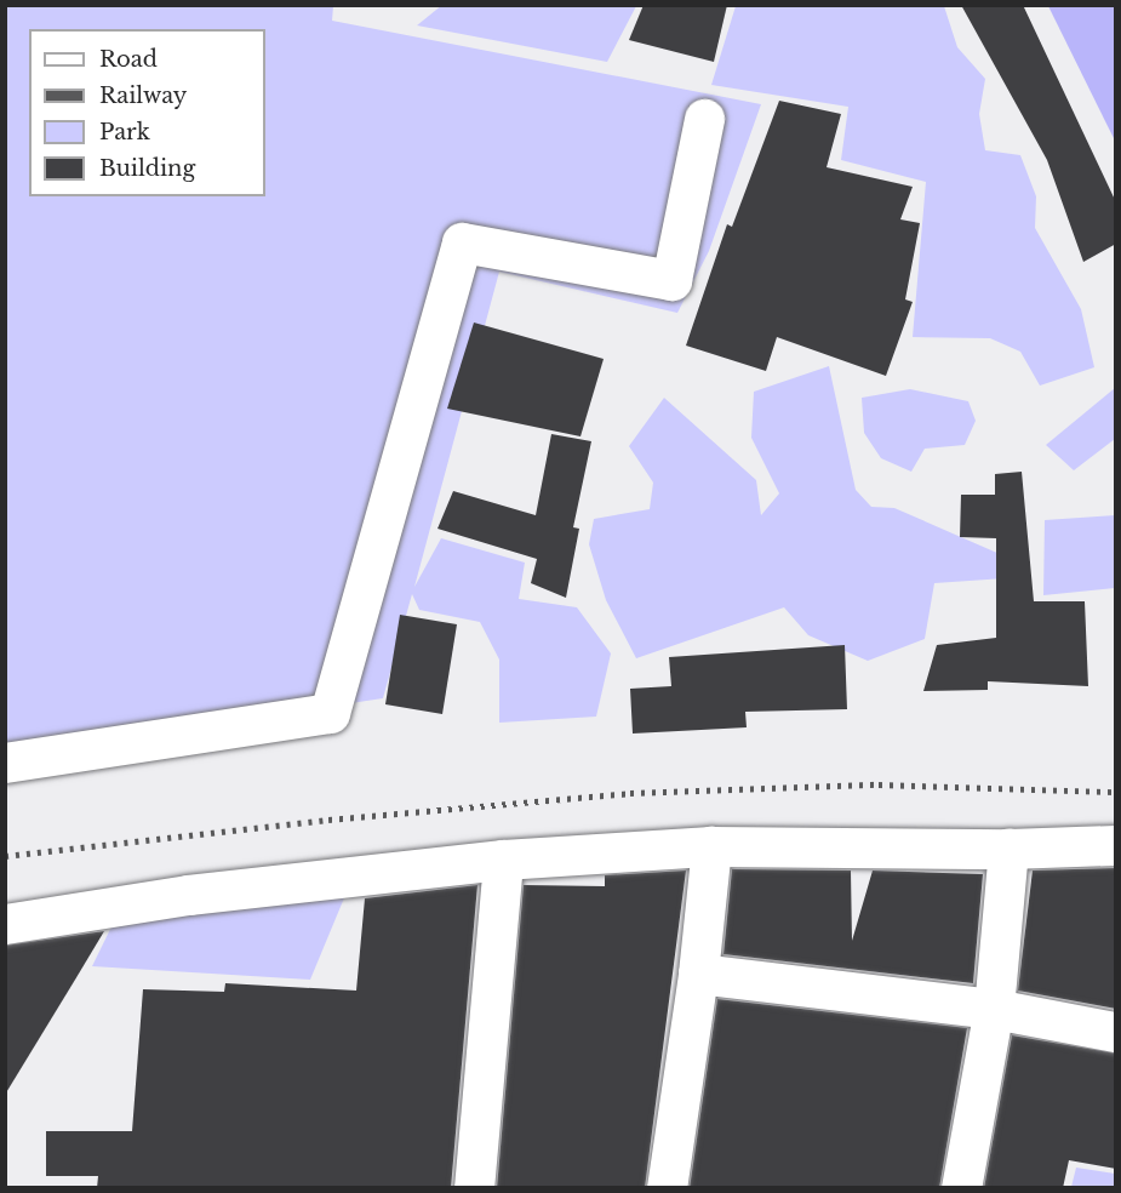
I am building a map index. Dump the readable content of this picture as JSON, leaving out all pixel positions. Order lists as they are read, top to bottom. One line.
{"legend":["Road","Railway","Park","Building"]}
